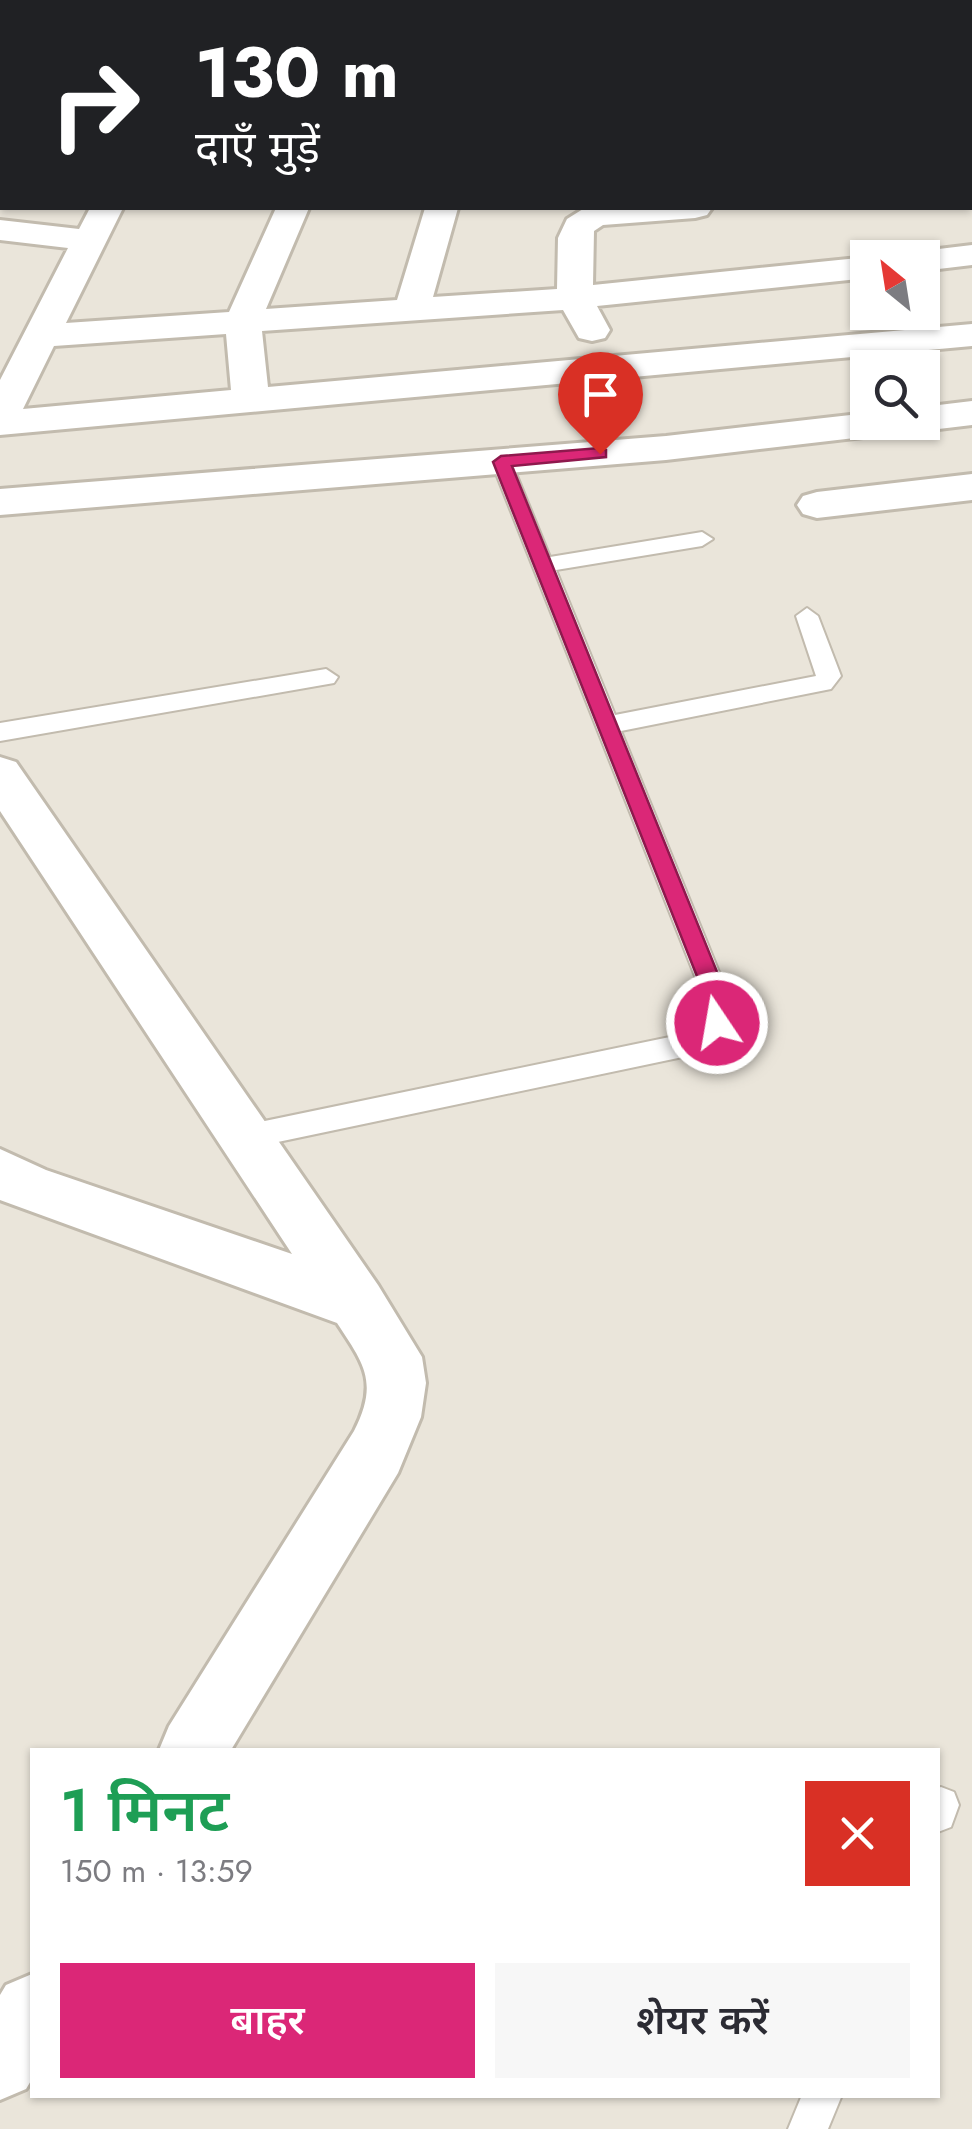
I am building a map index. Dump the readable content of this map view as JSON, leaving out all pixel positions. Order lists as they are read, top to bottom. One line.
{"north":"top left","page":{"turn":["130 m","दाएँ मुड़ें"],"heading":["1 मिनट","150 m · 13:59"],"buttons":["बाहर","शेयर करें"]}}
